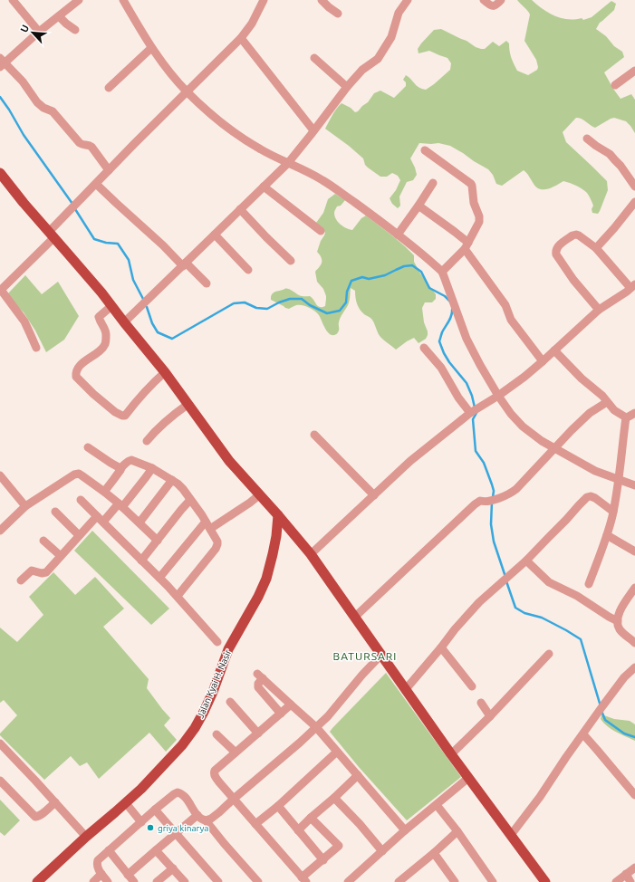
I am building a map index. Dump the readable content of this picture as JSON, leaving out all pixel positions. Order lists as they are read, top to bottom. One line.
{"streets":{"main road":["Jalan Kyai H. Nasir"]},"districts":["BATURSARI"],"places":["griya kinarya"],"north":"top left"}
